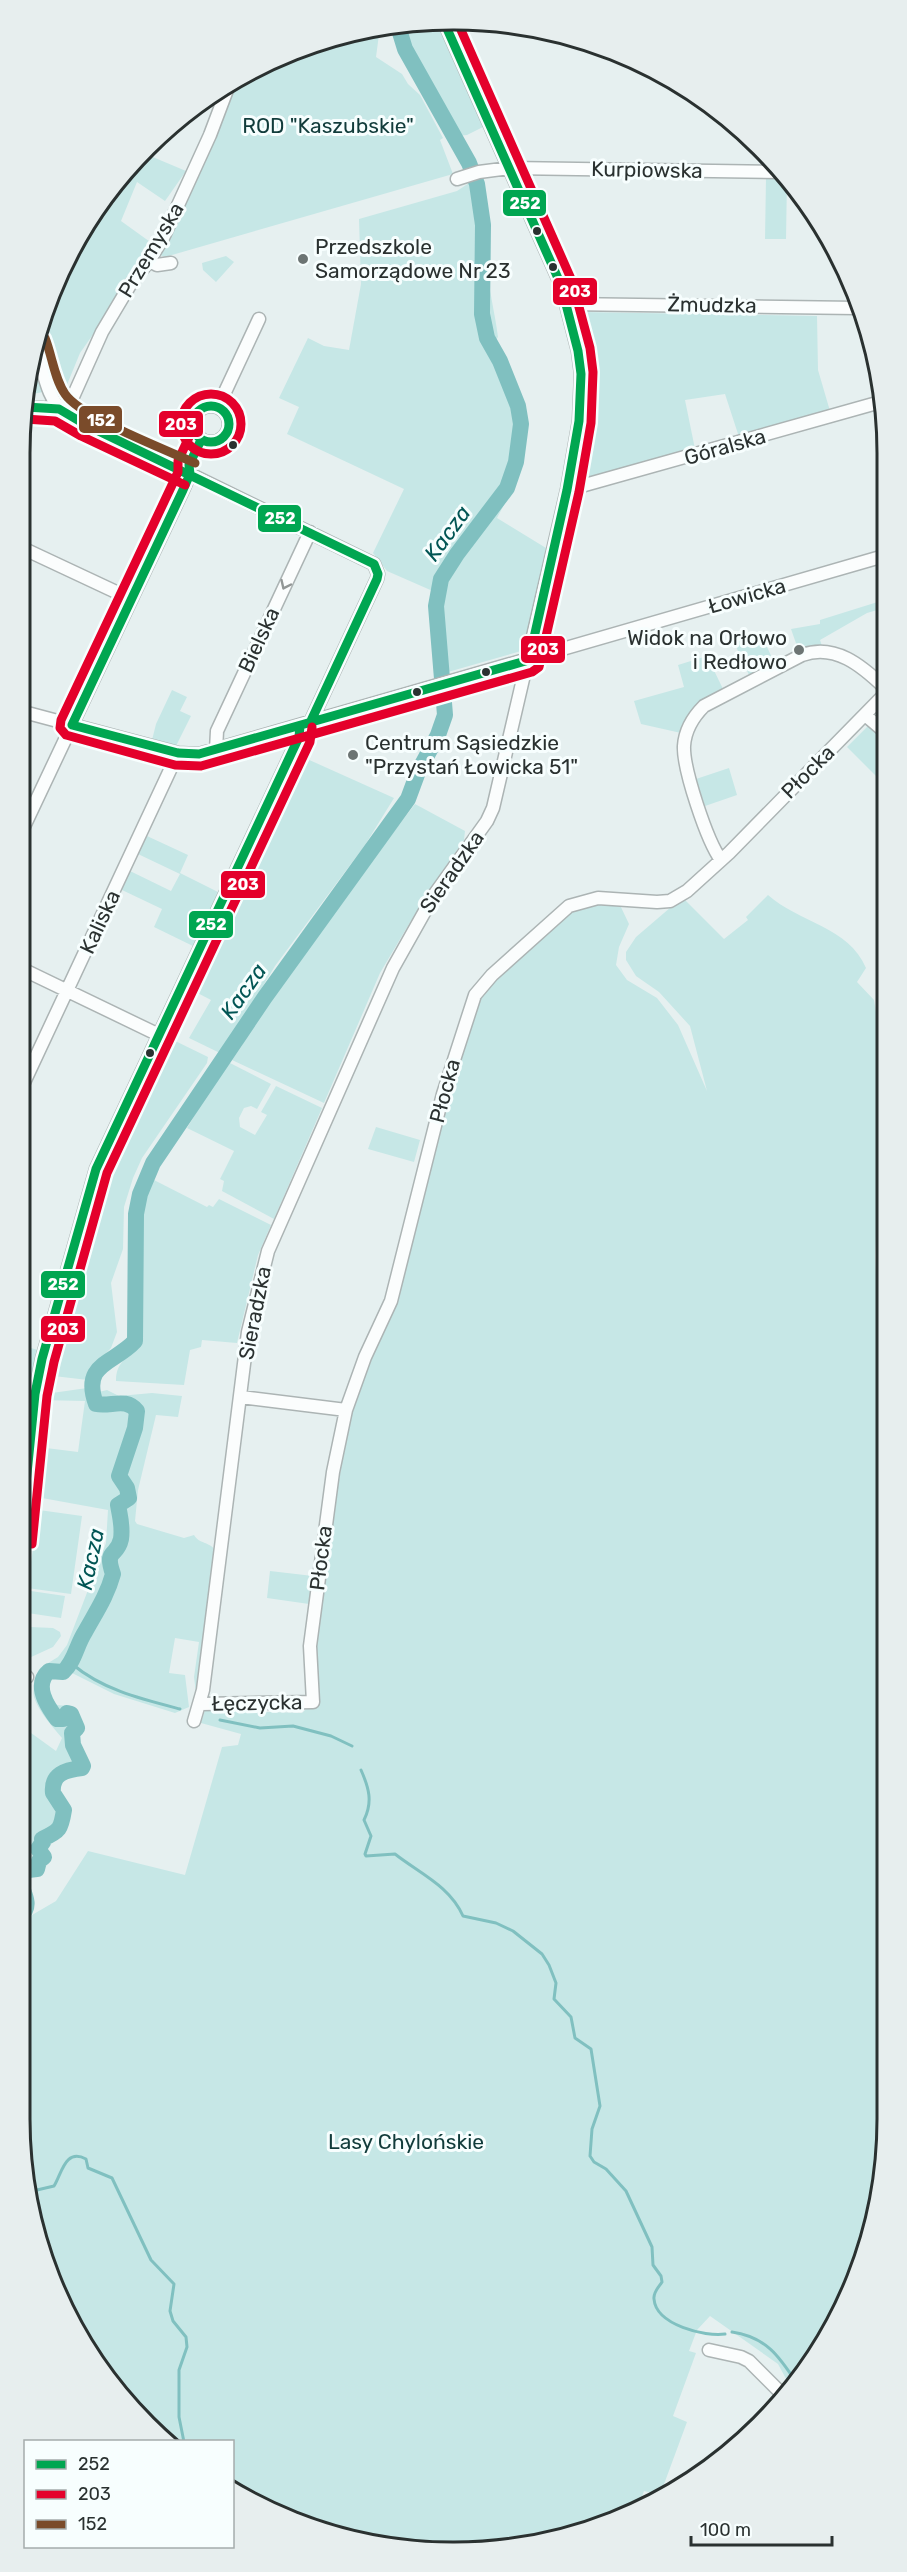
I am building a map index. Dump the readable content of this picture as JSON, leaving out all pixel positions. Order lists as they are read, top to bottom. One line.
{"streets":{"street":["Kurpiowska","Przemyska","Żmudzka","Góralska","Łowicka","Bielska","Płocka","Sieradzka","Kaliska","Łęczycka"]},"crossings":[["Kurpiowska","Sieradzka"],["Żmudzka","Sieradzka"],["Góralska","Sieradzka"],["Łowicka","Bielska"],["Łowicka","Sieradzka"],["Łowicka","Kaliska"],["Płocka","Łęczycka"],["Sieradzka","Łęczycka"]],"one_way":["Bielska"],"water":["Kacza"],"parks":["ROD \"Kaszubskie\"","Lasy Chylońskie"],"places":["Przedszkole Samorządowe Nr 23","Widok na Orłowo i Redłowo","Centrum Sąsiedzkie \"Przystań Łowicka 51\""],"lines":["transit line 252","transit line 203","transit line 152"],"legend":["252","203","152"],"scale_bar":"100 m"}
